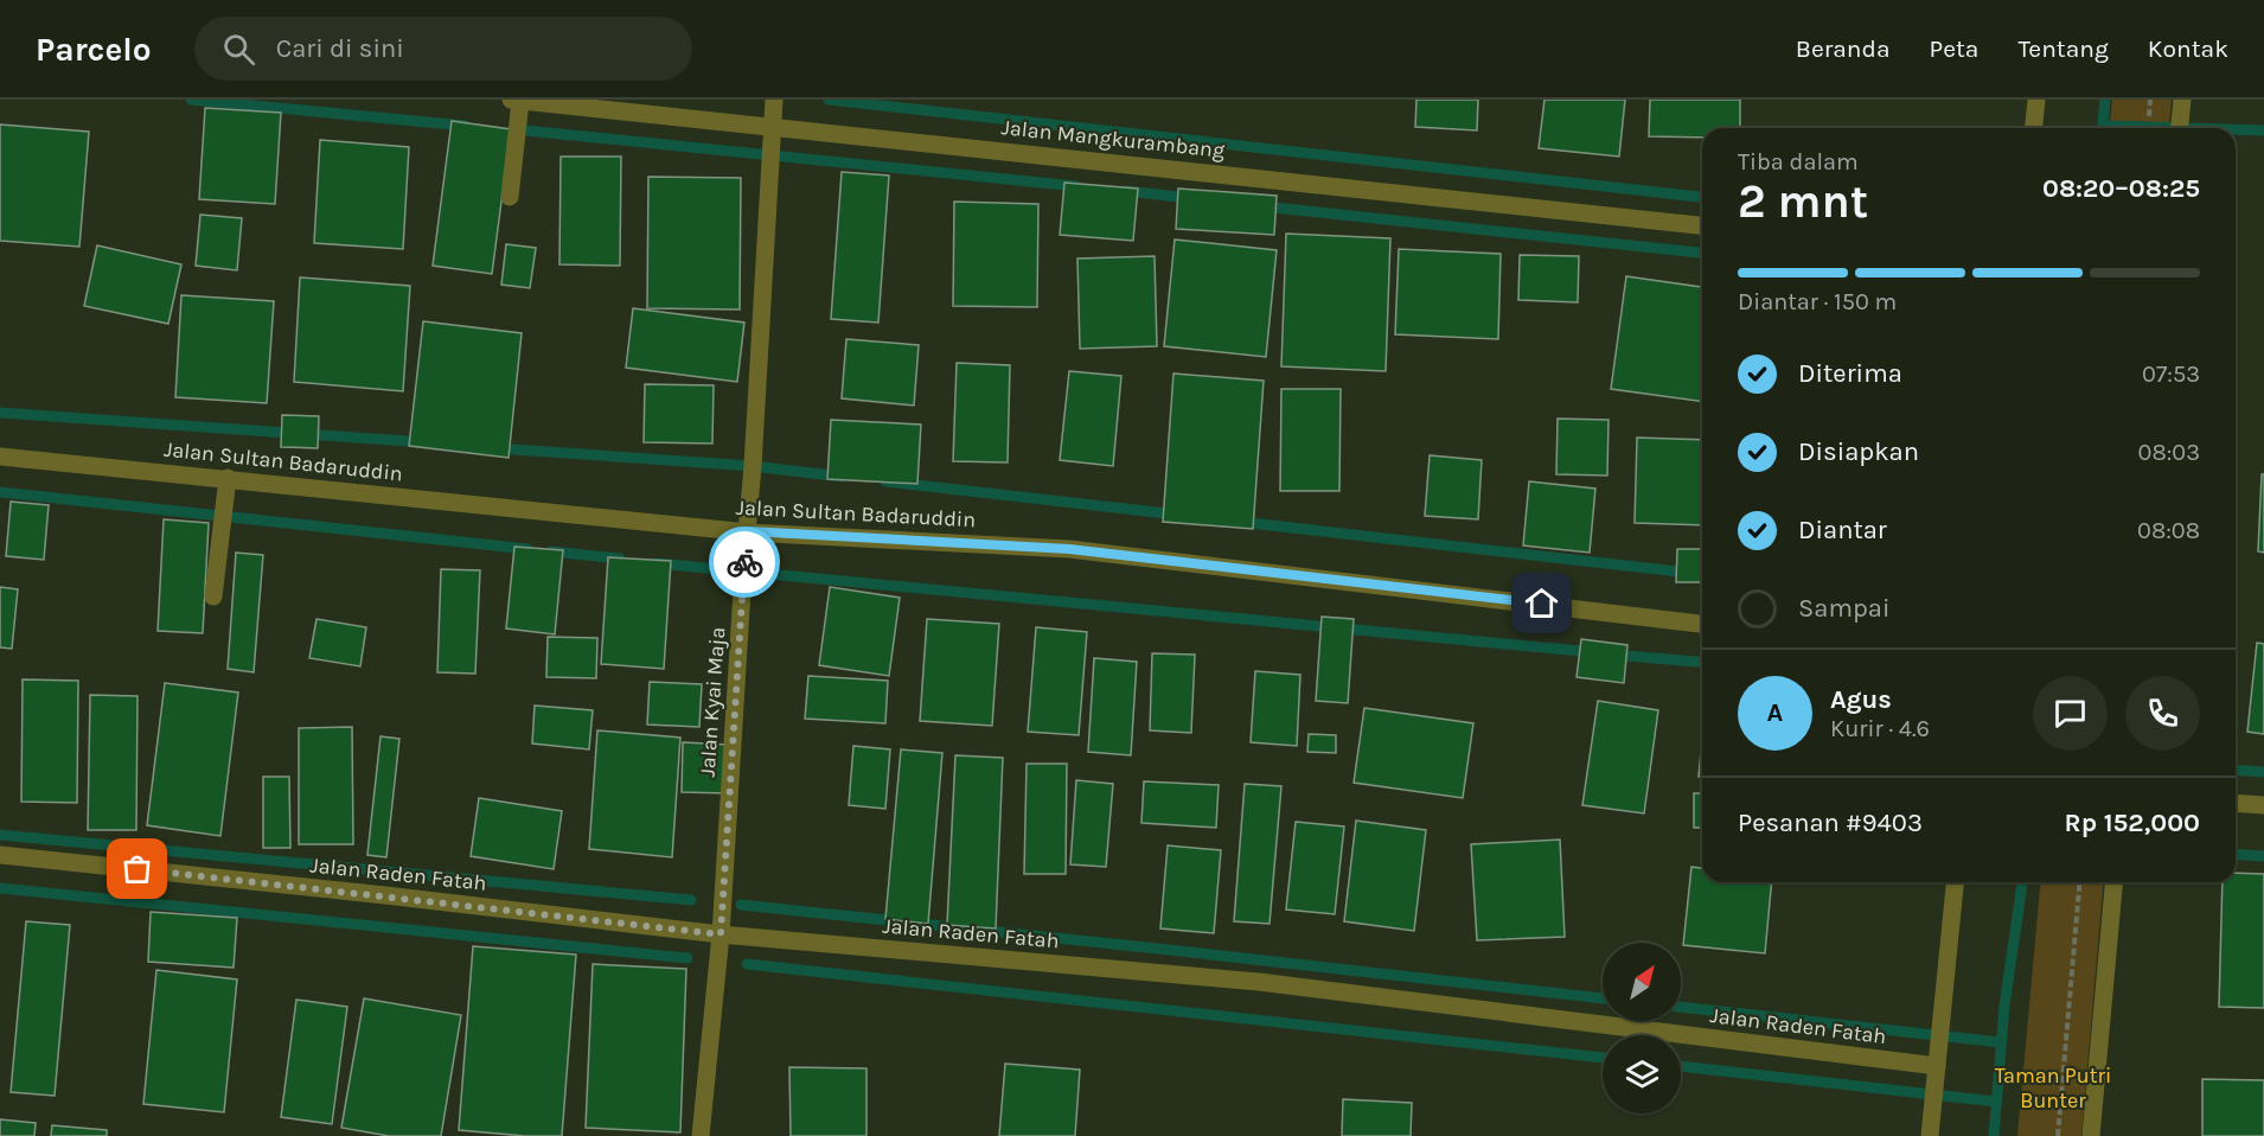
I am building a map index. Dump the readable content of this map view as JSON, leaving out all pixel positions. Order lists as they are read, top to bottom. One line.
{"streets":{"street":["Jalan Mangkurambang","Jalan Sultan Badaruddin","Jalan Kyai Maja","Jalan Raden Fatah"]},"crossings":[["Jalan Mangkurambang","Jalan Kyai Maja"],["Jalan Sultan Badaruddin","Jalan Kyai Maja"],["Jalan Kyai Maja","Jalan Raden Fatah"]],"parks":["Taman Putri Bunter"],"north":"top right","page":{"header":"Parcelo","search":"Cari di sini","nav":["Beranda","Peta","Tentang","Kontak"],"heading":["2 mnt","Tiba dalam","08:20–08:25"],"panel":["Agus","Kurir · 4.6","Pesanan #9403","Rp 152,000"],"bar":"Diantar · 150 m","list":[["Diterima","07:53"],["Disiapkan","08:03"],["Diantar","08:08"],"Sampai"],"round":"A"}}
